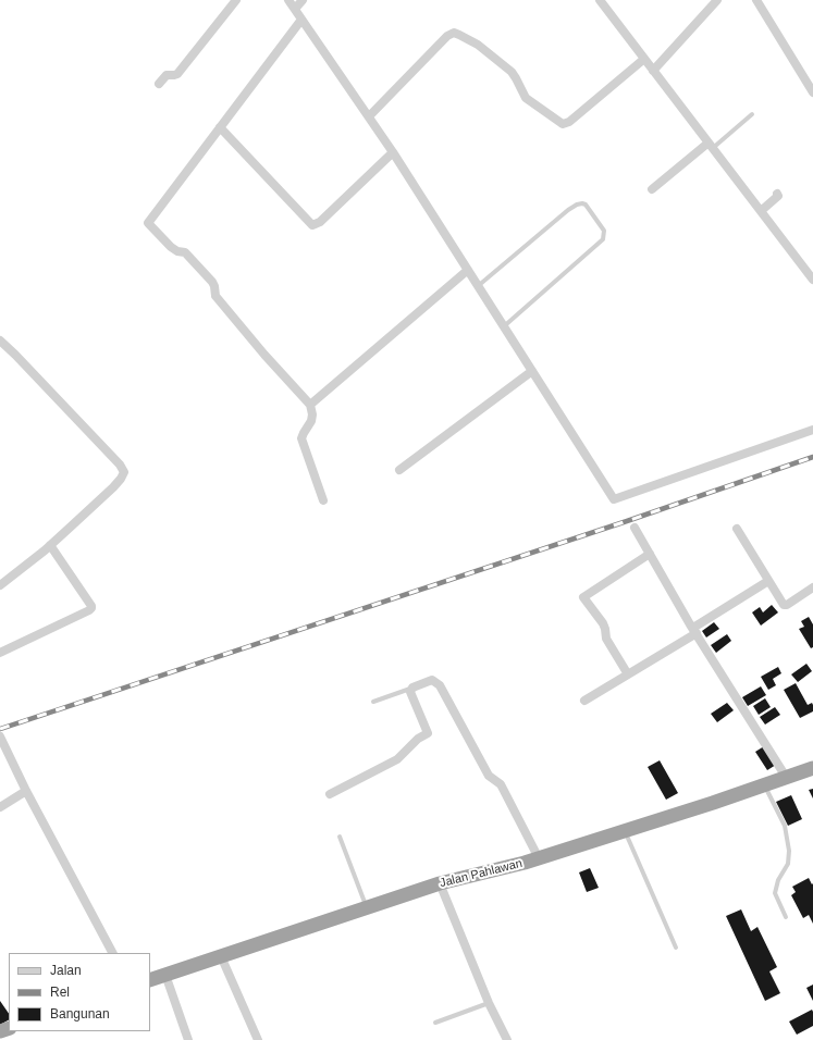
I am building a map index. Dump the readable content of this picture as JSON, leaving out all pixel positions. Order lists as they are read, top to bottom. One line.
{"streets":{"highway":["Jalan Pahlawan"]},"legend":["Jalan","Rel","Bangunan"]}
